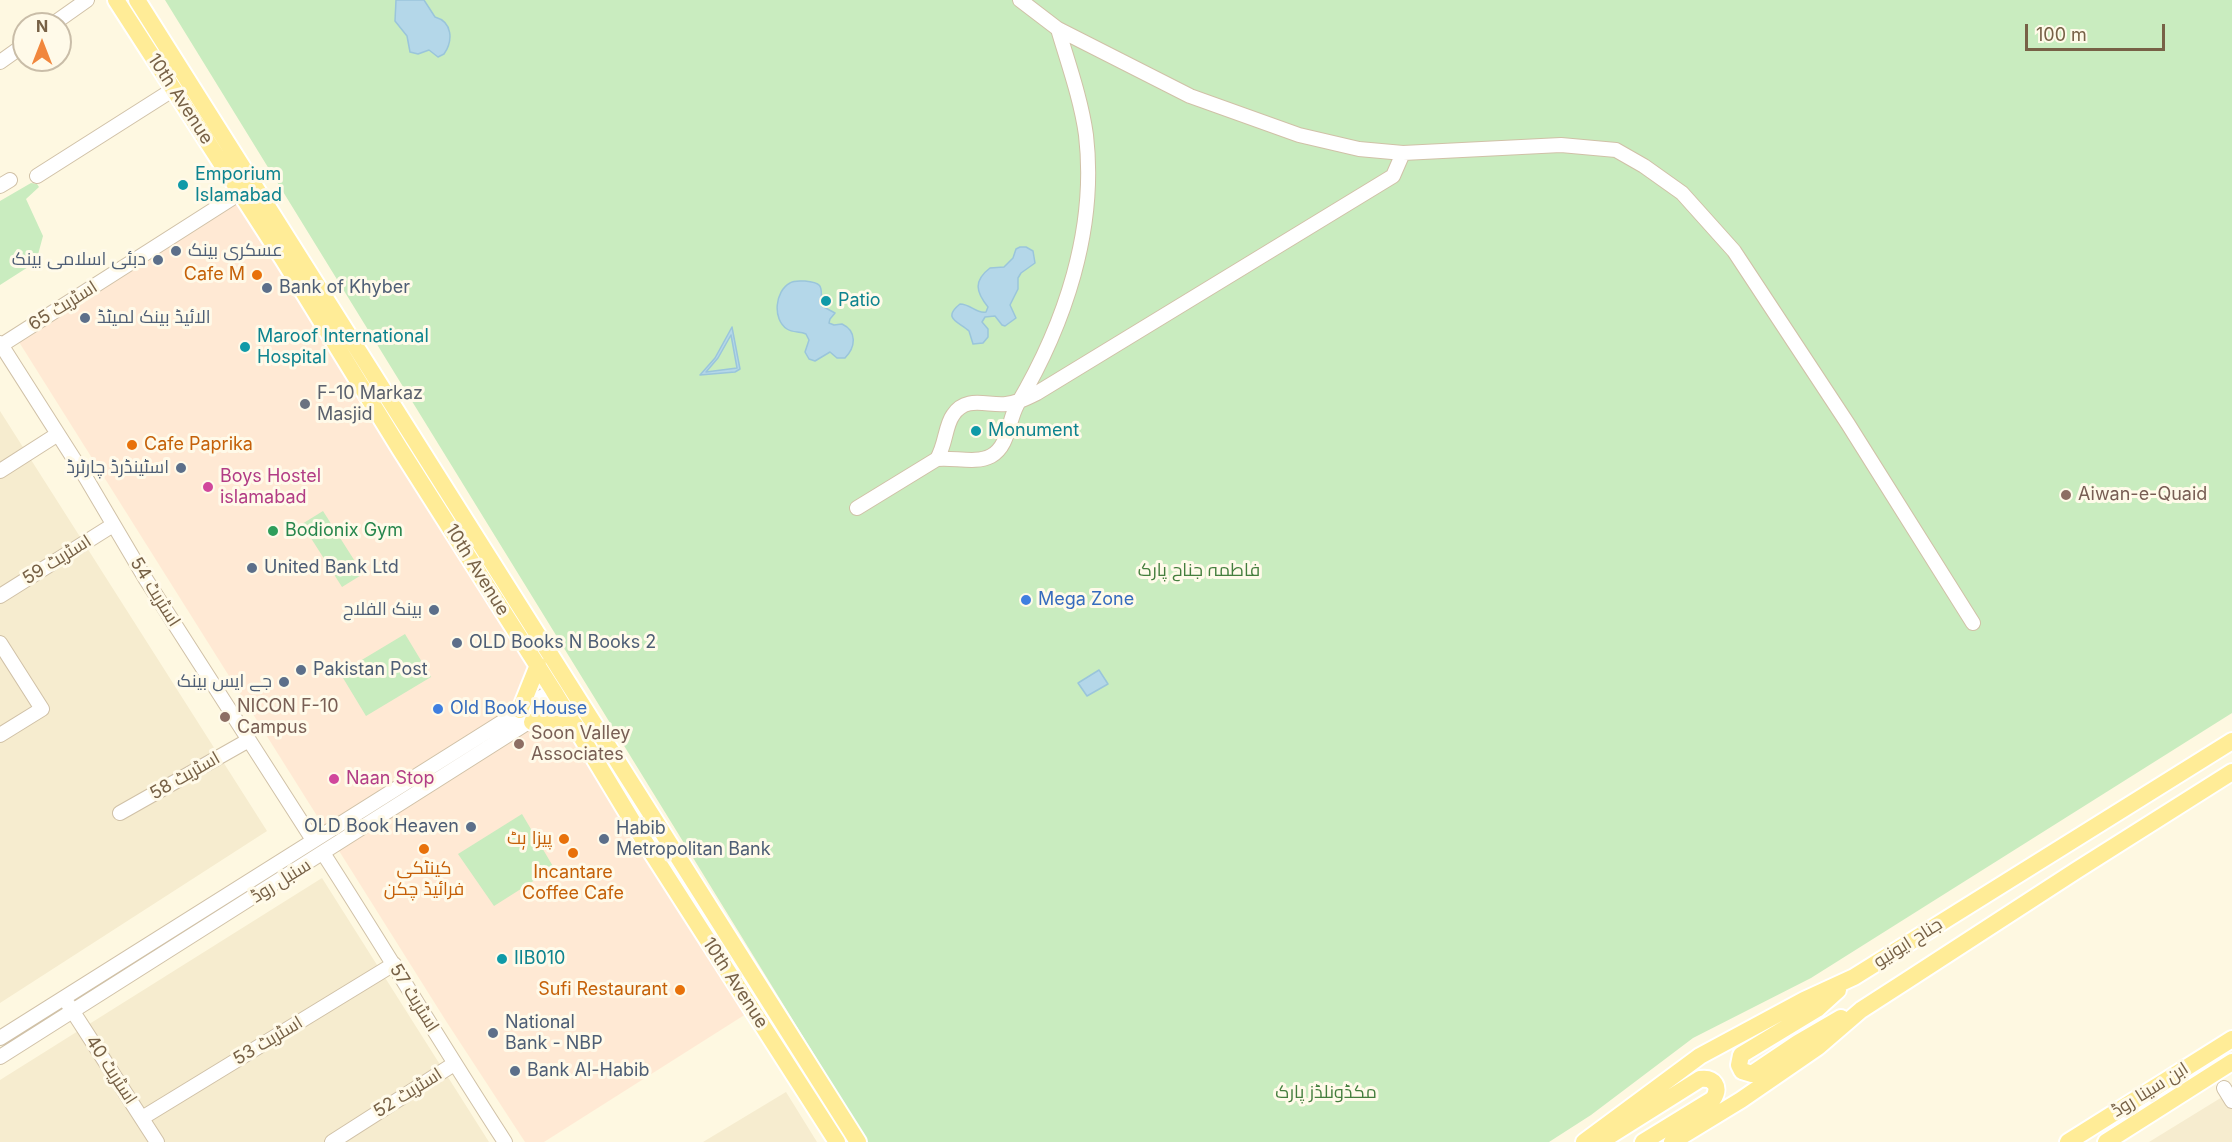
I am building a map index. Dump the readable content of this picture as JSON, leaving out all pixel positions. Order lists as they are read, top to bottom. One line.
{"streets":{"main road":["10th Avenue","جناح ایونیو","ابن سینا روڈ"],"street":["اسٹریٹ 65","اسٹریٹ 59","اسٹریٹ 54","اسٹریٹ 58","سنبل روڈ","اسٹریٹ 57","اسٹریٹ 53","اسٹریٹ 40","اسٹریٹ 52"]},"crossings":[["10th Avenue","اسٹریٹ 65"],["10th Avenue","سنبل روڈ"],["اسٹریٹ 65","اسٹریٹ 54"],["اسٹریٹ 59","اسٹریٹ 54"],["اسٹریٹ 54","اسٹریٹ 58"],["اسٹریٹ 54","سنبل روڈ"],["سنبل روڈ","اسٹریٹ 57"],["سنبل روڈ","اسٹریٹ 40"],["اسٹریٹ 57","اسٹریٹ 53"],["اسٹریٹ 57","اسٹریٹ 52"],["اسٹریٹ 53","اسٹریٹ 40"]],"parks":["فاطمہ جناح پارک","مکڈونلڈز پارک"],"places":["Emporium Islamabad","عسکری بینک","دبئی اسلامی بینک","Cafe M","Bank of Khyber","Patio","الائیڈ بینک لمیٹڈ","Maroof International Hospital","F-10 Markaz Masjid","Monument","Cafe Paprika","اسٹینڈرڈ چارٹرڈ","Boys Hostel islamabad","Aiwan-e-Quaid","Bodionix Gym","United Bank Ltd","Mega Zone","بینک الفلاح","OLD Books N Books 2","Pakistan Post","جے ایس بینک","Old Book House","NICON F-10 Campus","Soon Valley Associates","Naan Stop","OLD Book Heaven","پیزا ہٹ","Habib Metropolitan Bank","کینٹکی فرائیڈ چکن","Incantare Coffee Cafe","IIB010","Sufi Restaurant","National Bank - NBP","Bank Al-Habib"],"scale_bar":"100 m","north":"top"}
